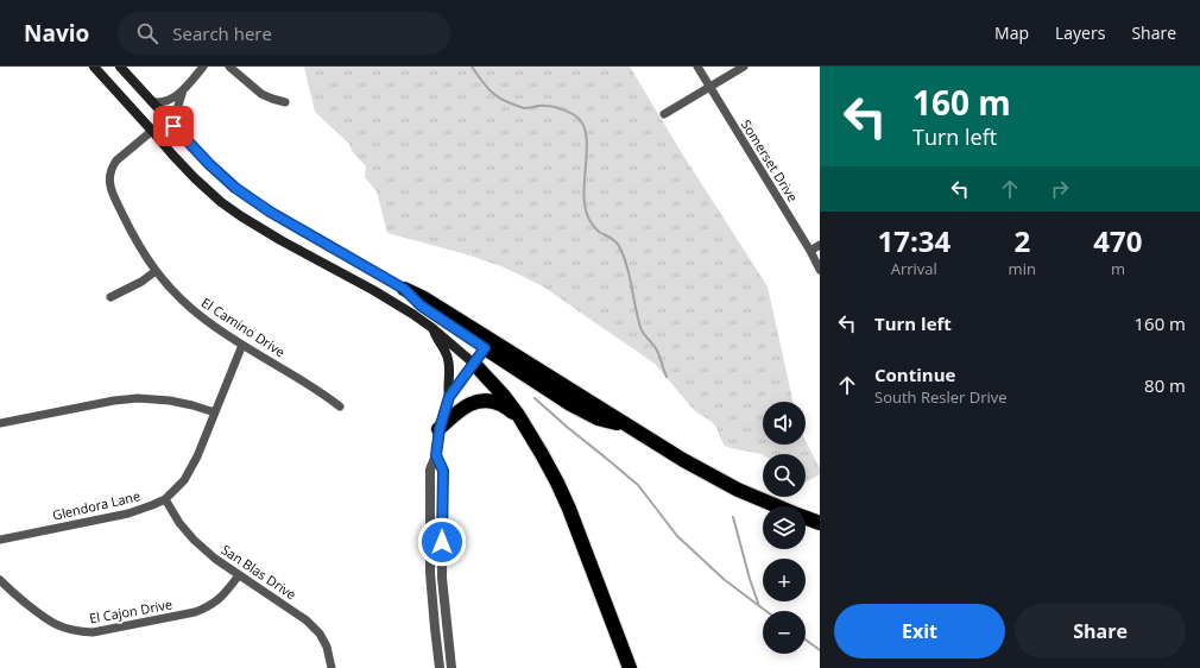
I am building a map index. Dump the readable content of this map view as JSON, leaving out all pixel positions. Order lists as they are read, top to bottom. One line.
{"streets":{"street":["Somerset Drive","El Camino Drive","Glendora Lane","San Blas Drive","El Cajon Drive"]},"crossings":[["El Camino Drive","Glendora Lane"],["Glendora Lane","San Blas Drive"],["San Blas Drive","El Cajon Drive"]],"page":{"header":"Navio","search":"Search here","nav":["Map","Layers","Share"],"turn":["160 m","Turn left"],"eta":["17:34","Arrival","2","min","470","m"],"list":[{"name":"Turn left","value":"160 m"},{"name":"Continue","note":"South Resler Drive","value":"80 m"}],"map_buttons":["+","−"],"buttons":["Exit","Share"]}}
